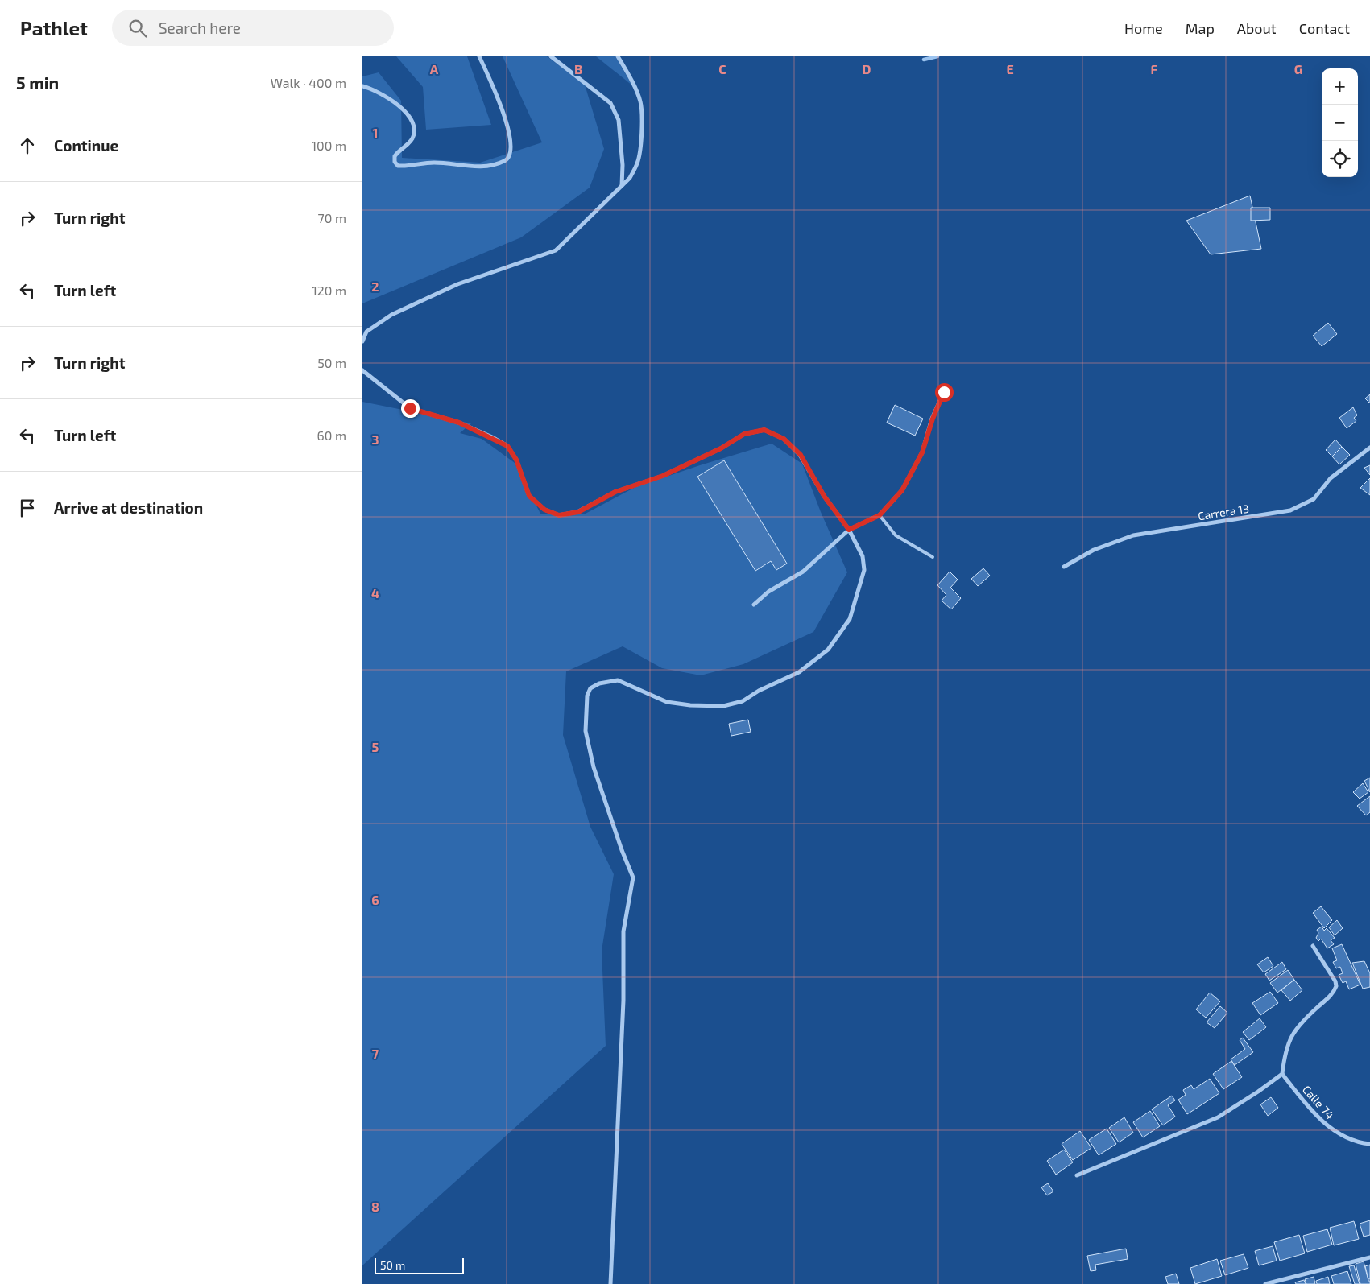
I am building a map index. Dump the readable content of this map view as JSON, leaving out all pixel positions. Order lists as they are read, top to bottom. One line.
{"streets":{"street":["Carrera 13","Calle 74"]},"scale_bar":"50 m","page":{"header":"Pathlet","search":"Search here","nav":["Home","Map","About","Contact"],"heading":["5 min","Walk · 400 m"],"map_buttons":["+","−"],"list":[["Continue","100 m"],["Turn right","70 m"],["Turn left","120 m"],["Turn right","50 m"],["Turn left","60 m"],"Arrive at destination"],"scale":"50 m"},"grid":{"columns":["A","B","C","D","E","F","G"],"rows":["1","2","3","4","5","6","7","8"]}}
